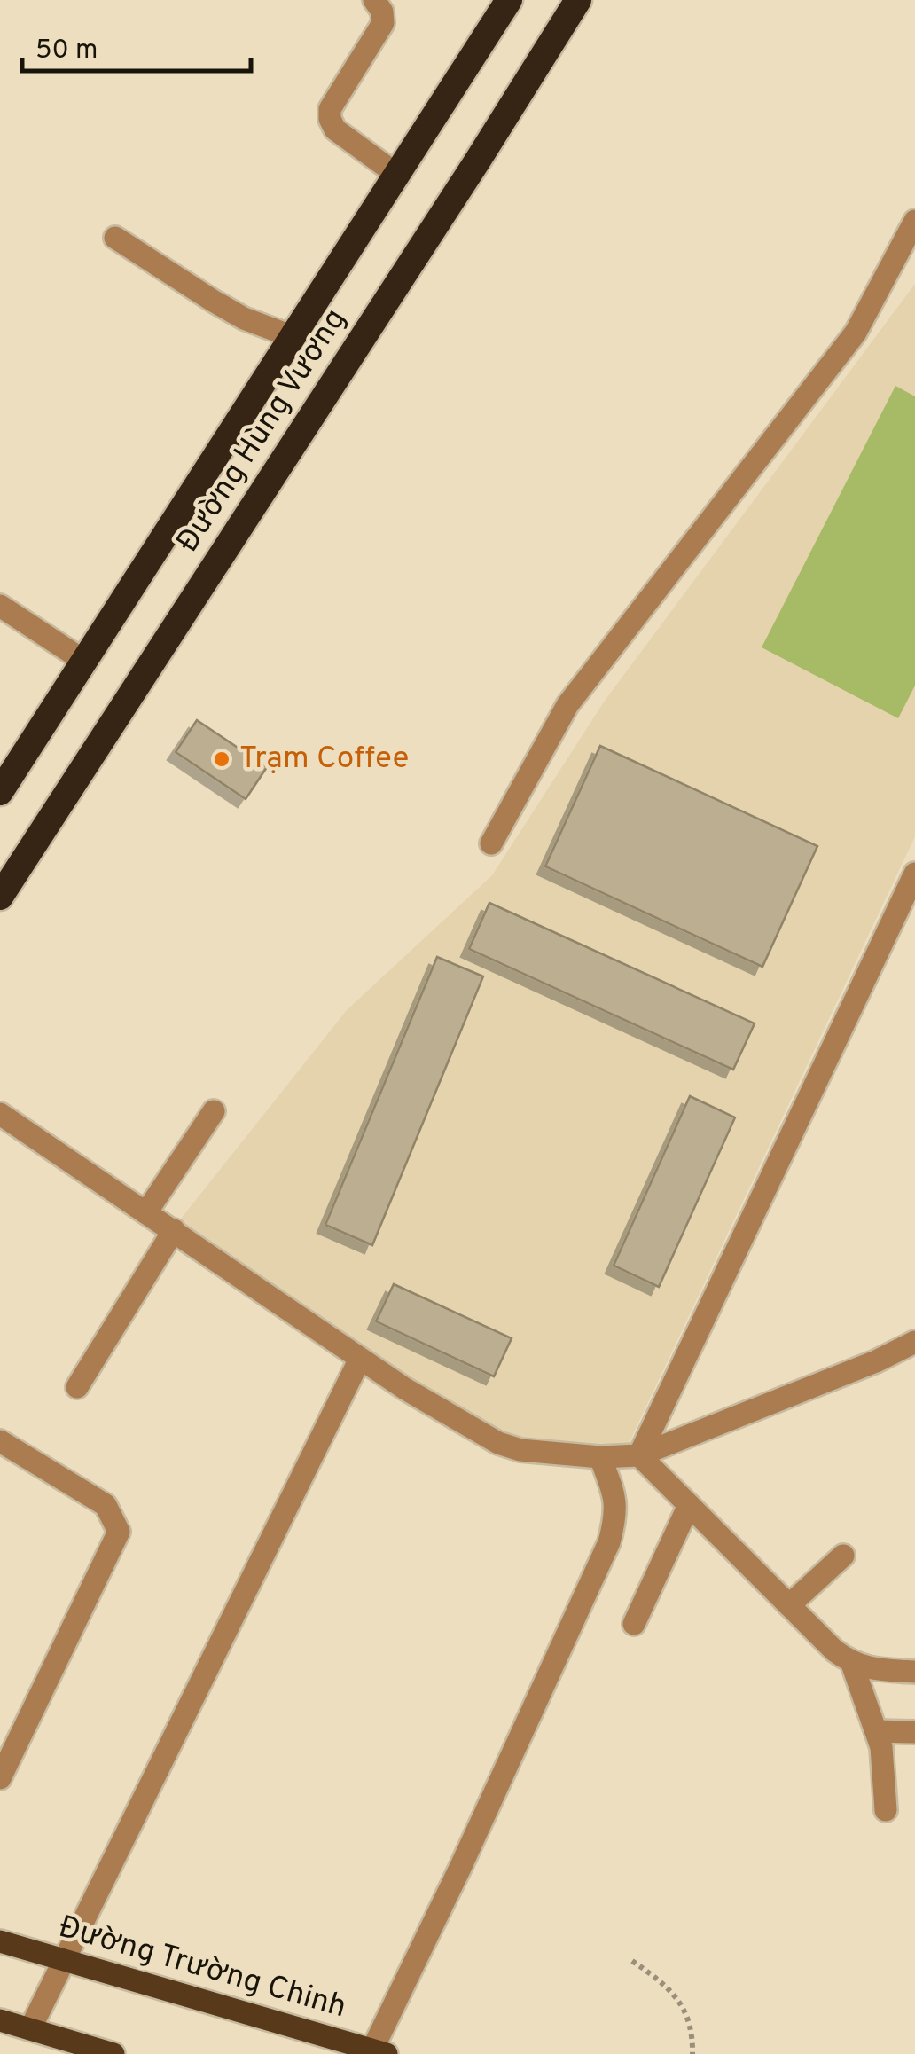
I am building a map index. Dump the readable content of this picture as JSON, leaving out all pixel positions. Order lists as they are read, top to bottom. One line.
{"streets":{"highway":["Đường Hùng Vương"],"main road":["Đường Trường Chinh"]},"places":["Trạm Coffee"],"scale_bar":"50 m"}
